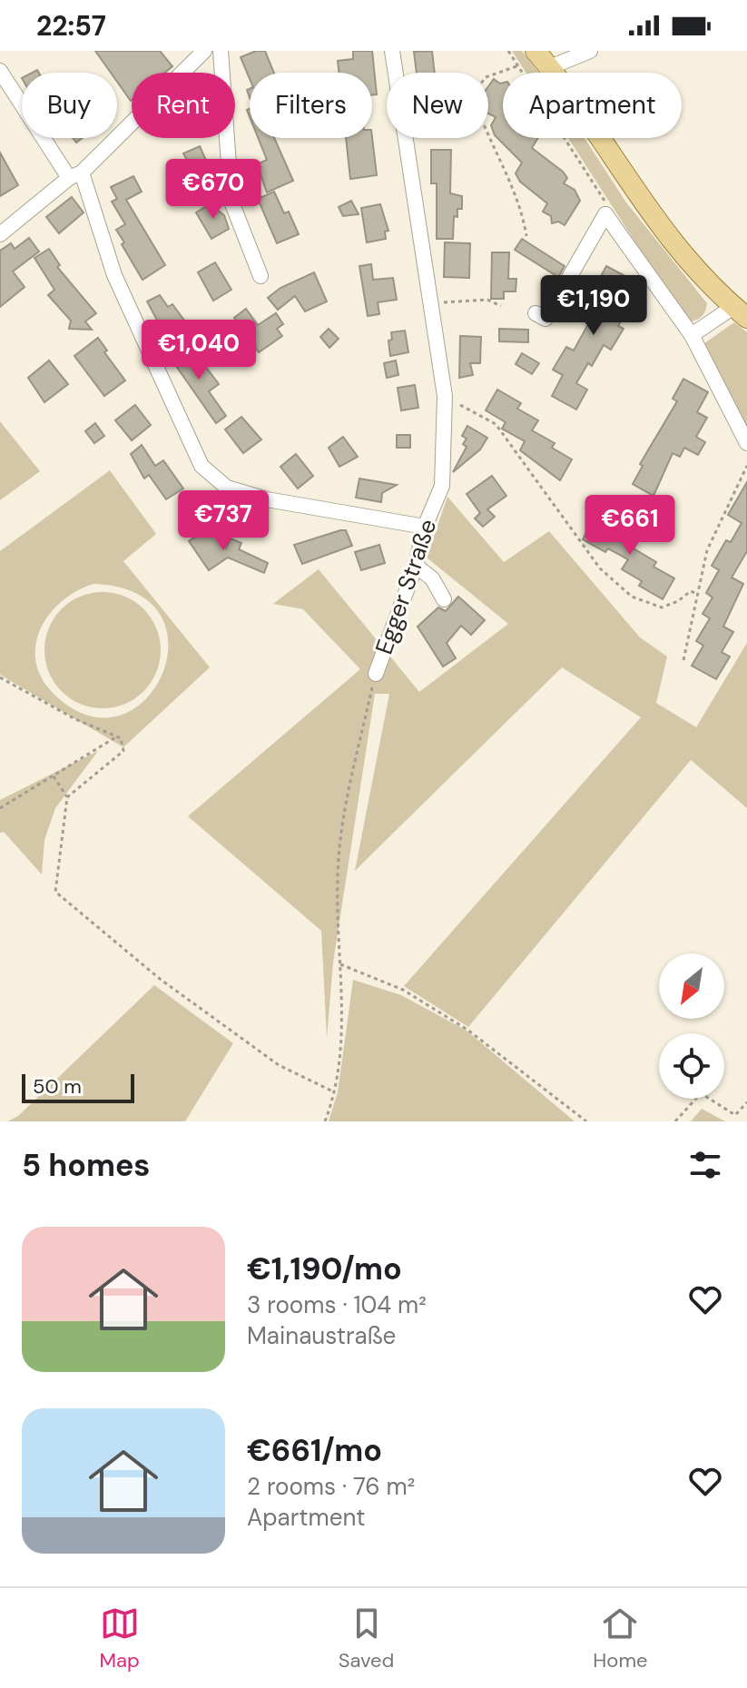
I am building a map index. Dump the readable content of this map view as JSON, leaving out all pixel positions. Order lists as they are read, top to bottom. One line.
{"streets":{"street":["Egger Straße"]},"scale_bar":"50 m","north":"bottom left","page":{"status":"22:57","chip":["Buy","Rent","Filters","New","Apartment"],"price":["€670","€1,190","€1,040","€737","€661"],"scale":"50 m","heading":"5 homes","list":[{"name":"€1,190/mo","note":"3 rooms · 104 m² · Mainaustraße"},{"name":"€661/mo","note":"2 rooms · 76 m² · Apartment"}],"tabs":["Map","Saved","Home"]}}
